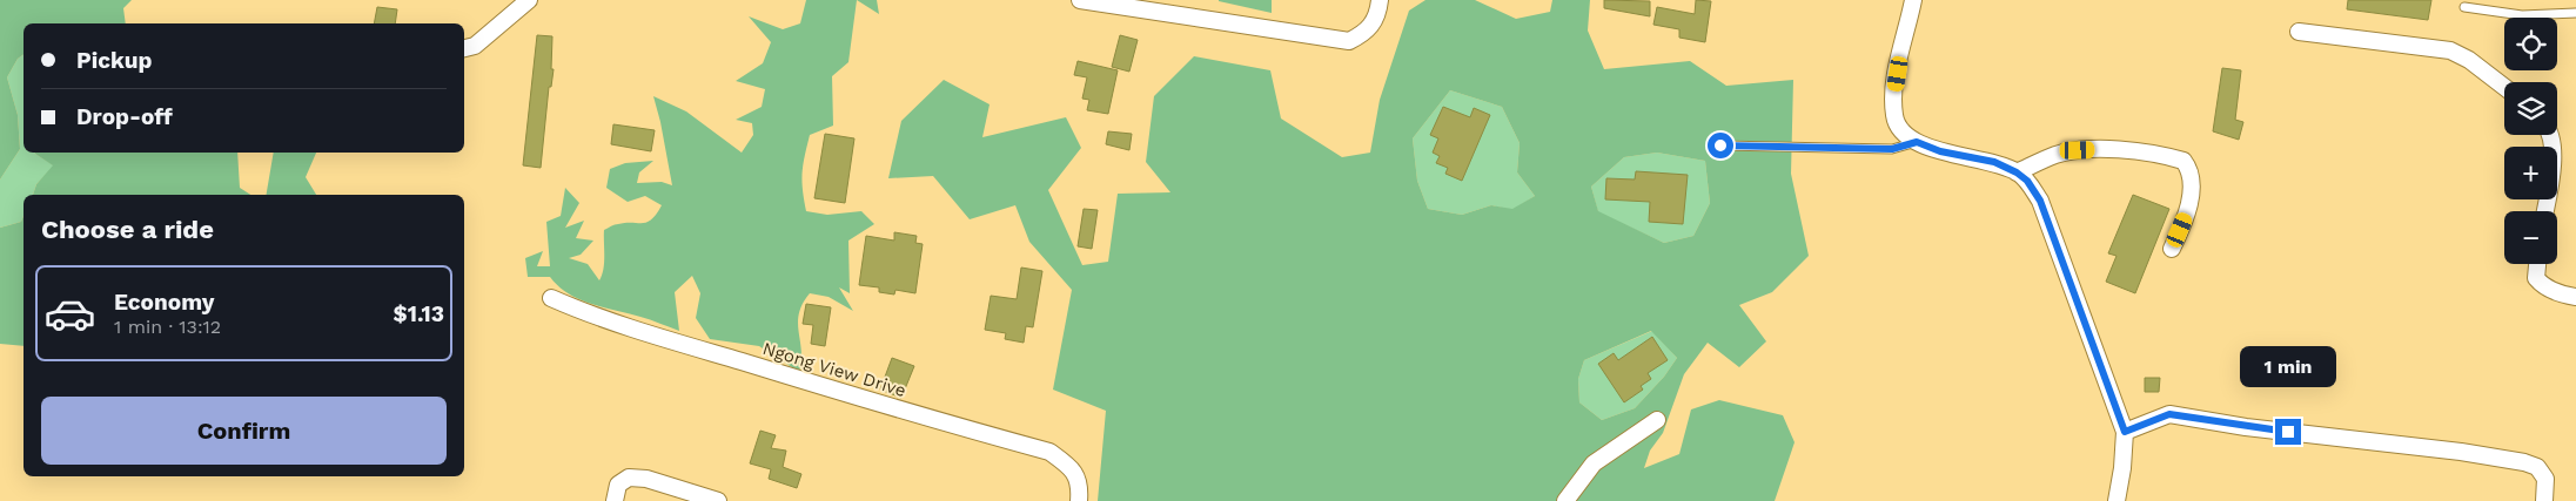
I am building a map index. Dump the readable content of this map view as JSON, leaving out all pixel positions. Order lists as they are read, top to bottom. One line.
{"streets":{"street":["Ngong View Drive"]},"page":{"map_buttons":["+","−"],"banner":["Pickup","Drop-off"],"heading":"Choose a ride","list":[{"name":"Economy","note":"1 min · 13:12","value":"$1.13"}],"bubble":"1 min","buttons":"Confirm"}}
